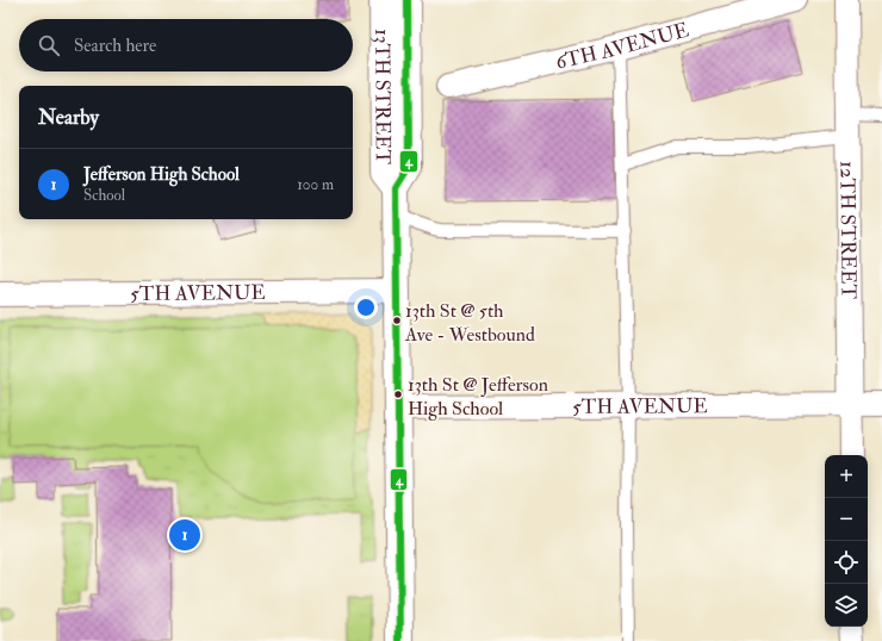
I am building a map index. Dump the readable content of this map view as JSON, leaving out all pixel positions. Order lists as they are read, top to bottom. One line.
{"streets":{"street":["6TH AVENUE","13TH STREET","12TH STREET","5TH AVENUE"]},"crossings":[["13TH STREET","5TH AVENUE"],["12TH STREET","5TH AVENUE"]],"places":["13th St @ 5th Ave - Westbound","13th St @ Jefferson High School"],"lines":["transit line 4"],"page":{"search":"Search here","heading":"Nearby","list":[{"mark":"1","name":"Jefferson High School","note":"School","value":"100 m"}],"map_buttons":["+","−"],"pins":"1"}}
